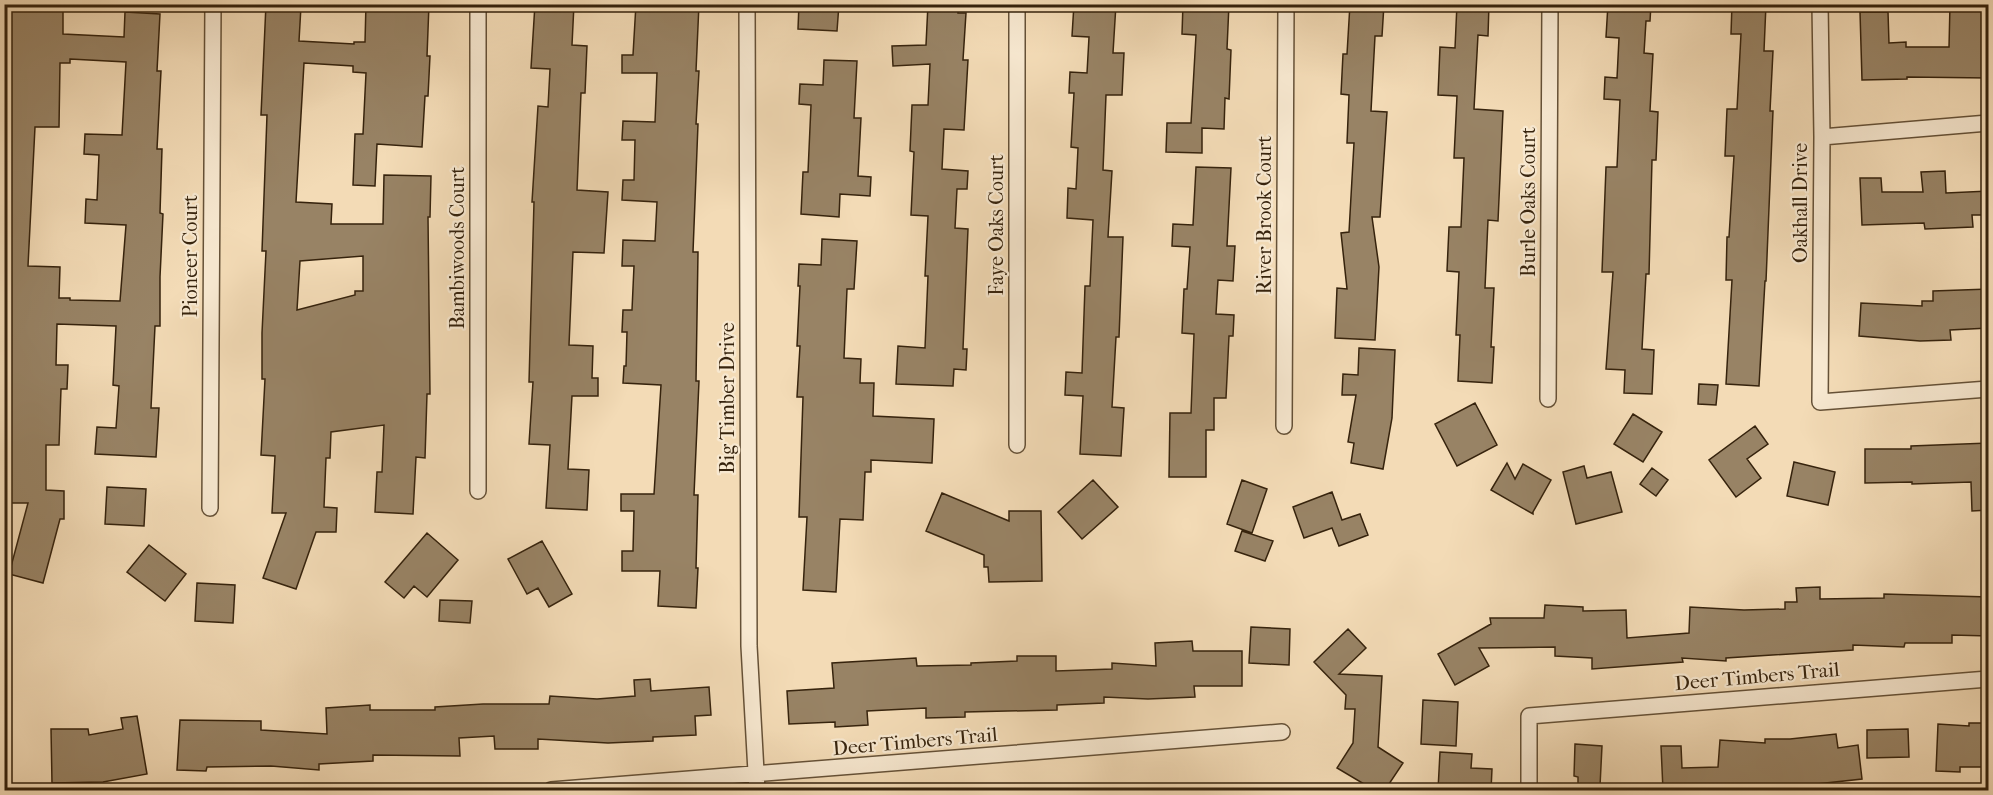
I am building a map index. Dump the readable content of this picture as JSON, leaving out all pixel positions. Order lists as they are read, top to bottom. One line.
{"streets":{"street":["Burle Oaks Court","Oakhall Drive","River Brook Court","Faye Oaks Court","Bambiwoods Court","Pioneer Court","Big Timber Drive","Deer Timbers Trail"]},"crossings":[["Big Timber Drive","Deer Timbers Trail"]]}
